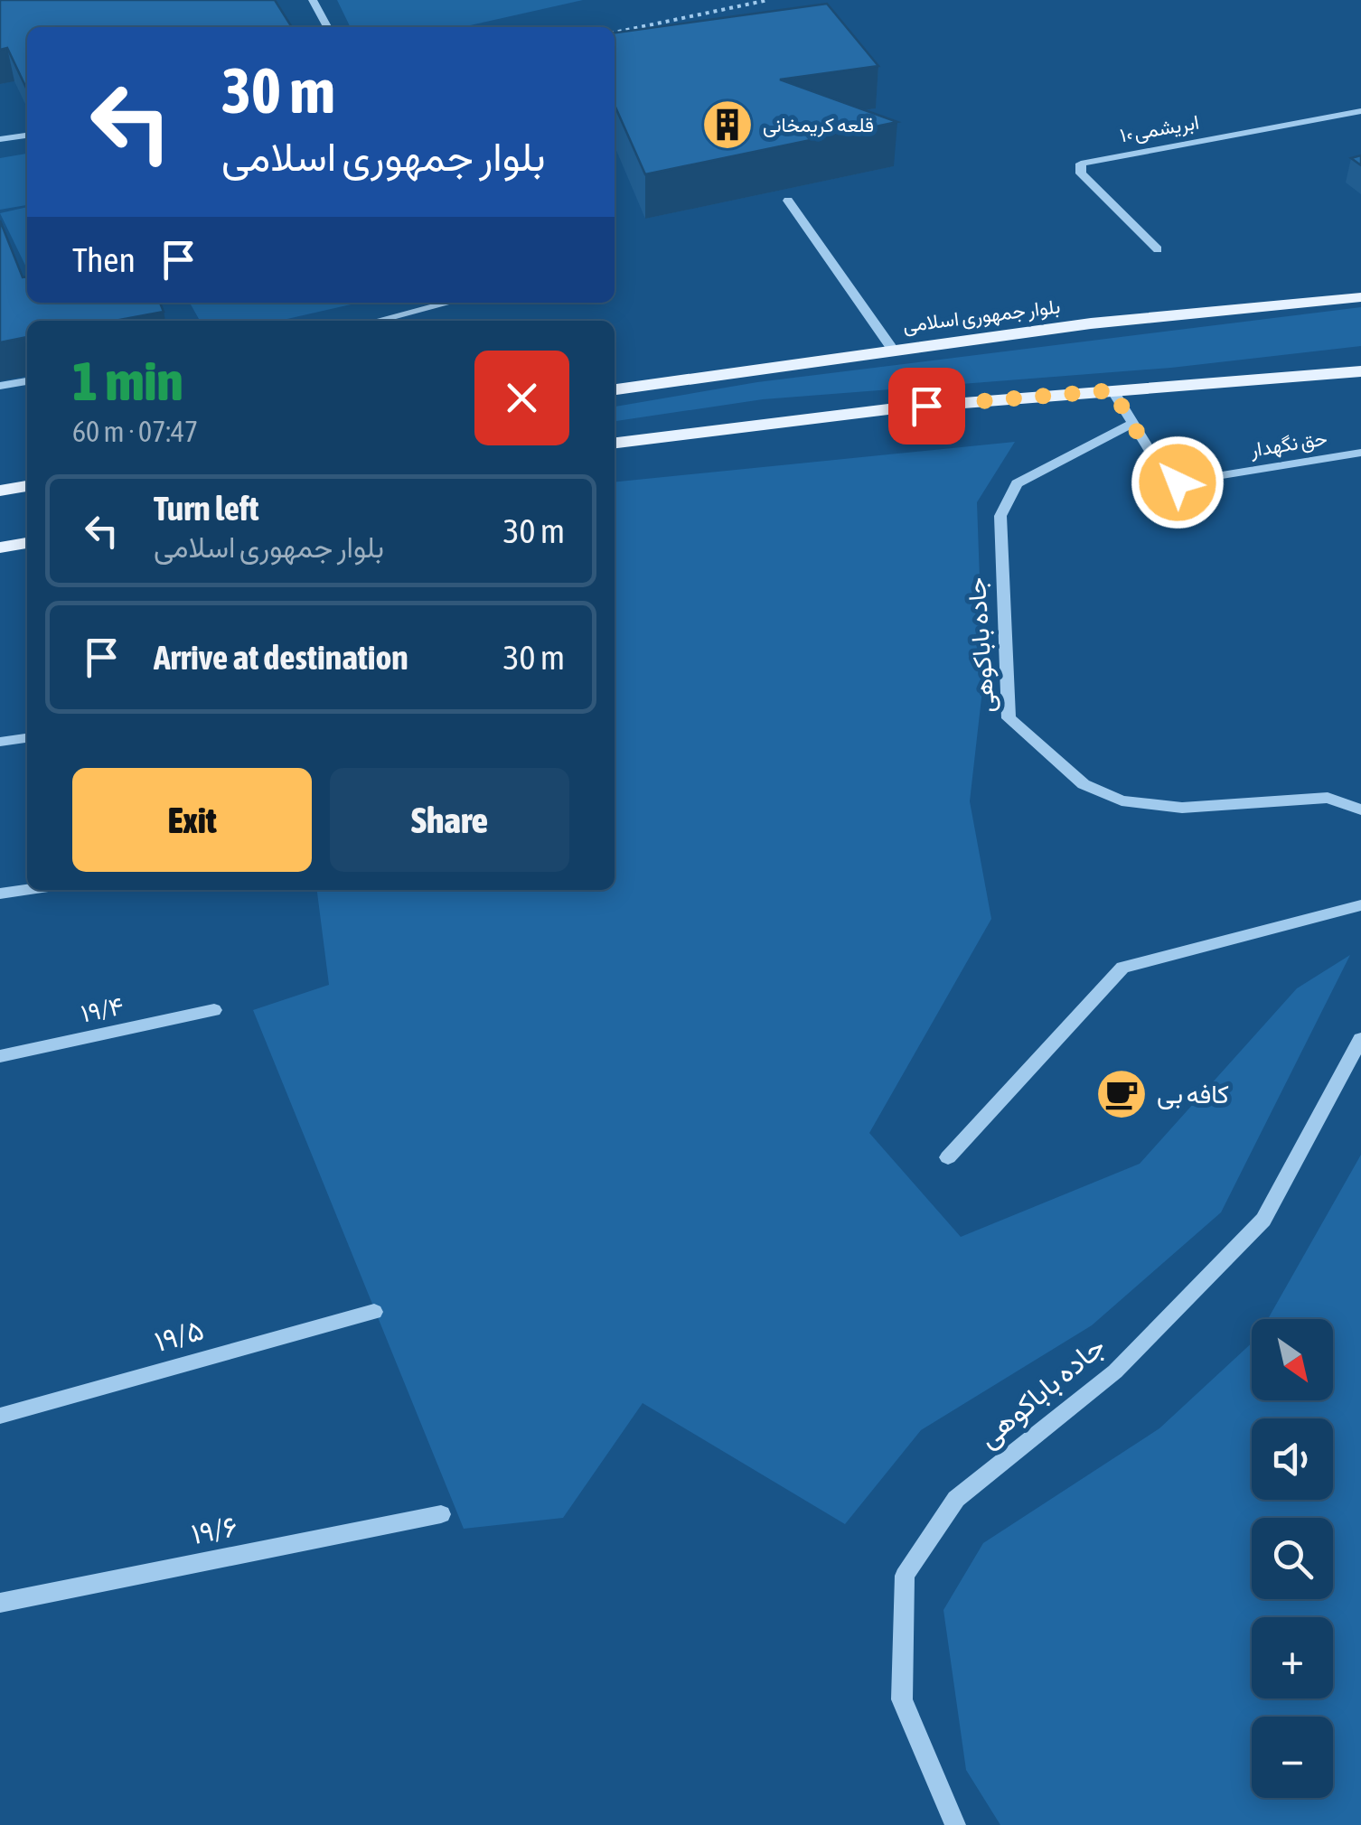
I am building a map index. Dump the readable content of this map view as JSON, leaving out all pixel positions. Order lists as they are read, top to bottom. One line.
{"streets":{"main road":["بلوار جمهوری اسلامی"],"street":["ابریشمی۱۰","حق نگهدار","جاده باباکوهی","۱۹/۴","۱۹/۵","۱۹/۶"]},"crossings":[["حق نگهدار","جاده باباکوهی"]],"places":{"building":["قلعه کریمخانی"],"cafe":["کافه بی"]},"north":"bottom right","page":{"turn":["30 m","بلوار جمهوری اسلامی"],"then":"Then","heading":["1 min","60 m · 07:47"],"list":[{"name":"Turn left","note":"بلوار جمهوری اسلامی","value":"30 m"},{"name":"Arrive at destination","value":"30 m"}],"buttons":["Exit","Share"],"map_buttons":["+","−"]}}
